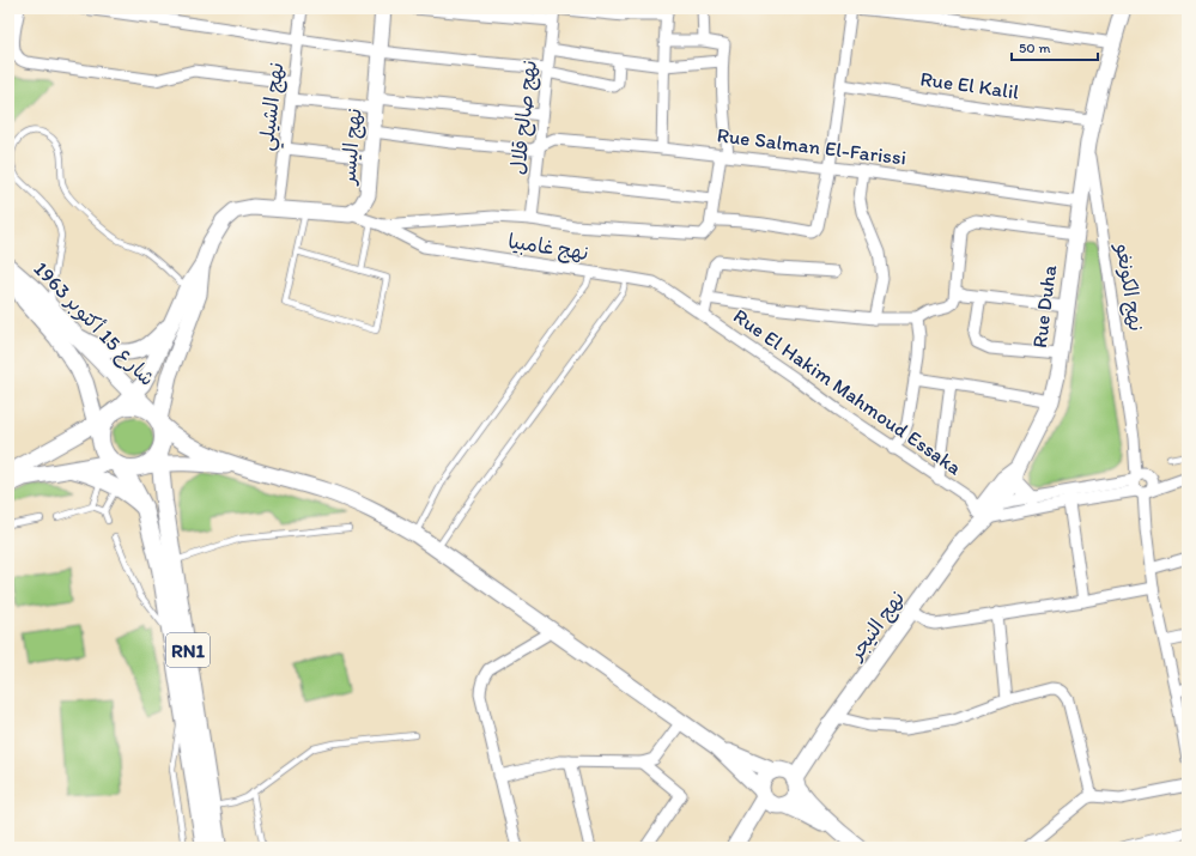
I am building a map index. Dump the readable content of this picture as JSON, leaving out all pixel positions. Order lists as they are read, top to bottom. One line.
{"streets":{"main road":["نهج اليسر","Rue Duha","شارع 15 أكتوبر 1963","نهج النيجر","RN1"],"street":["Rue El Kalil","نهج الشيلي","نهج صالح قلال","Rue Salman El-Farissi","نهج غامبيا","نهج الكونغو","Rue El Hakim Mahmoud Essaka"]},"crossings":[["Rue El Kalil","Rue Duha"],["نهج الشيلي","نهج اليسر"],["نهج صالح قلال","Rue Salman El-Farissi"],["نهج اليسر","Rue Salman El-Farissi"],["Rue Salman El-Farissi","Rue Duha"],["نهج غامبيا","Rue El Hakim Mahmoud Essaka"],["نهج الكونغو","Rue Duha"],["Rue Duha","Rue El Hakim Mahmoud Essaka"],["Rue Duha","نهج النيجر"],["شارع 15 أكتوبر 1963","RN1"],["Rue El Hakim Mahmoud Essaka","نهج النيجر"]],"scale_bar":"50 m"}
